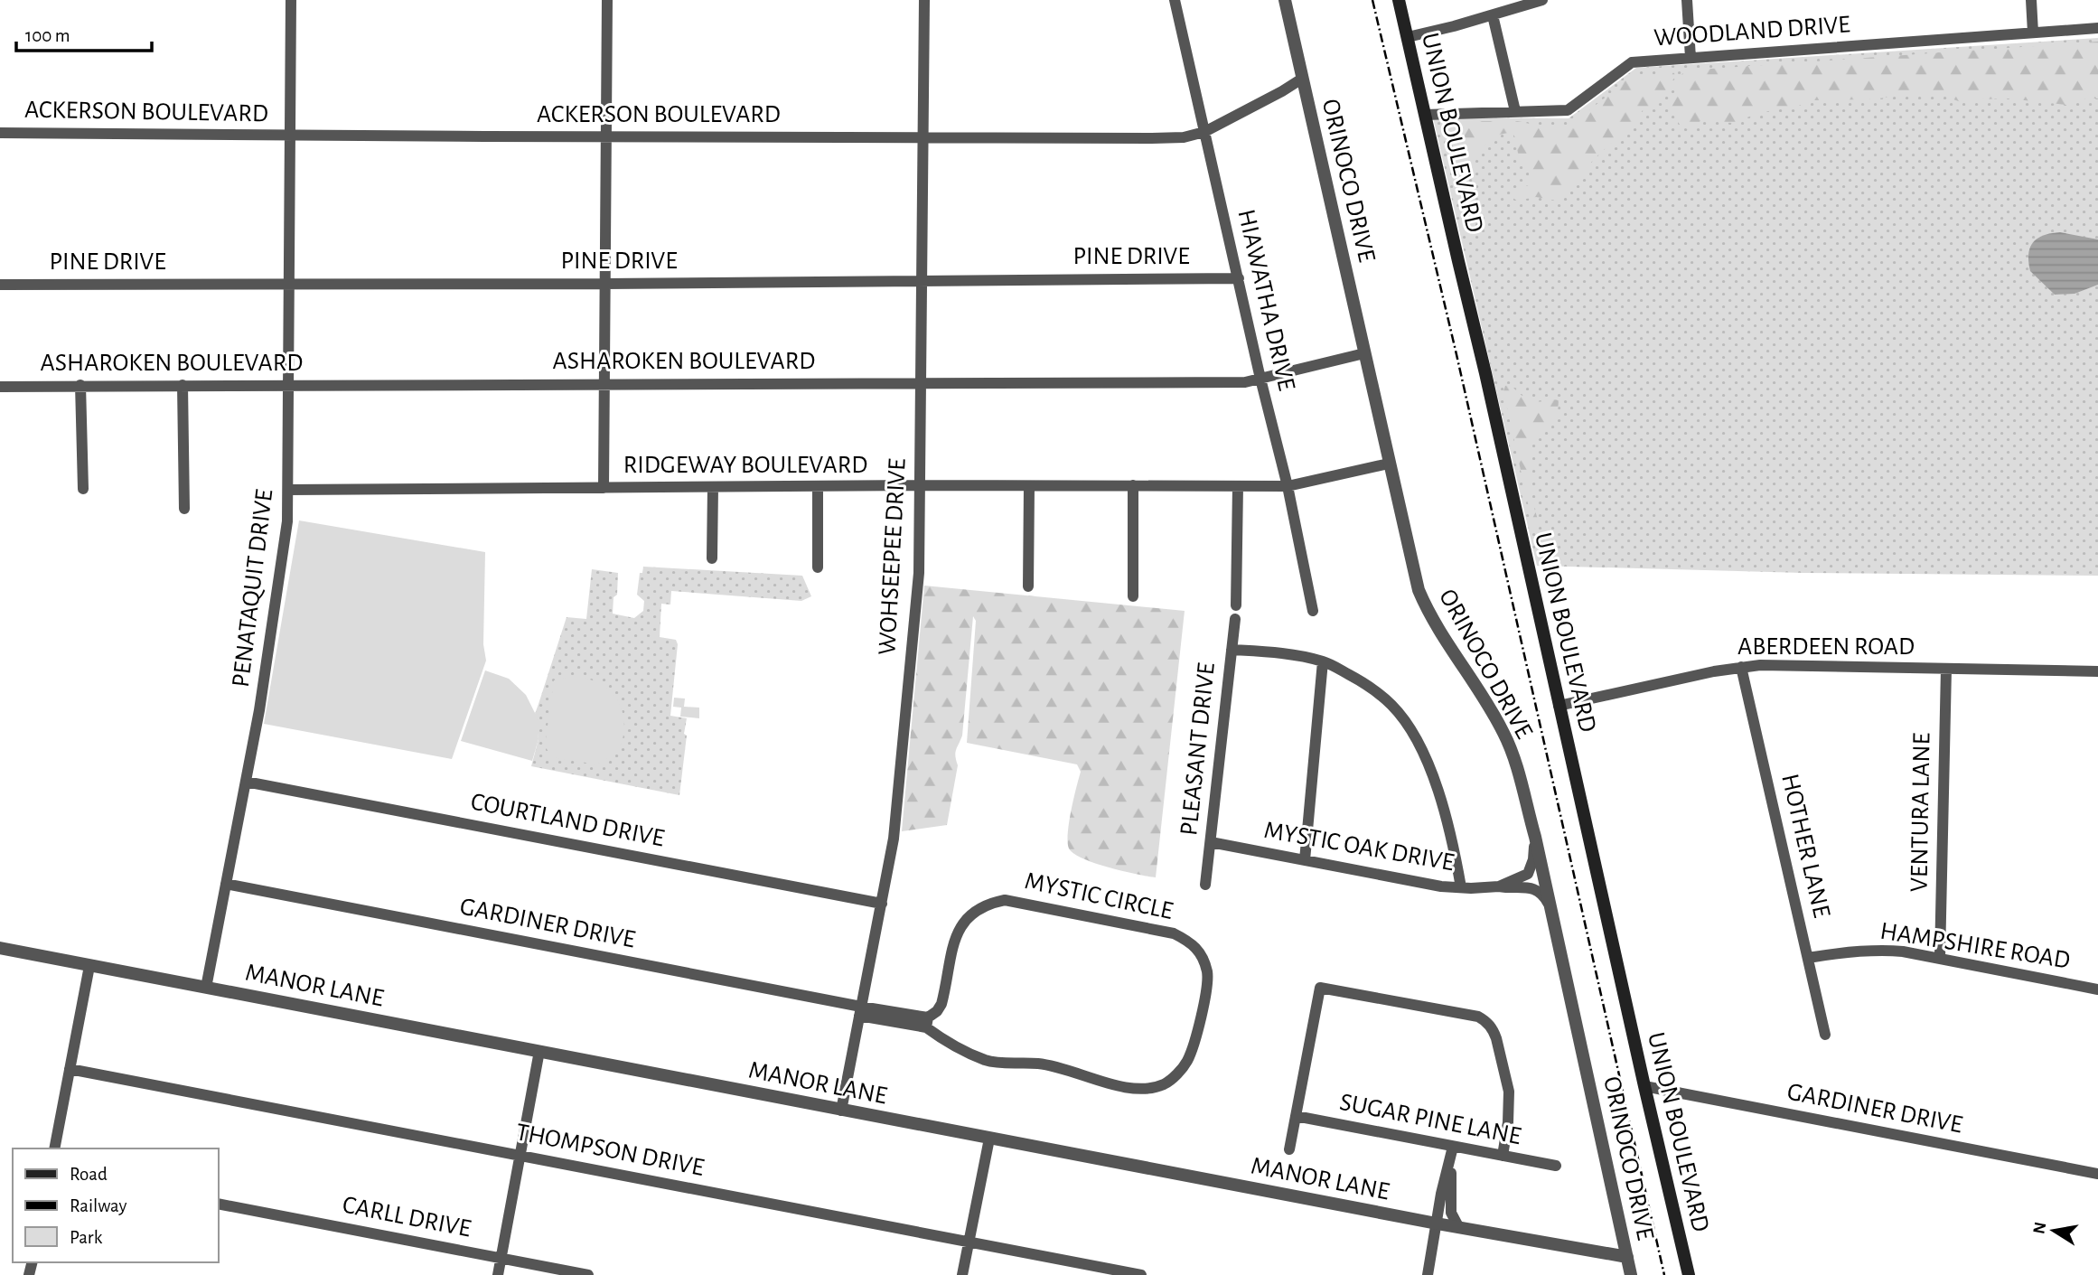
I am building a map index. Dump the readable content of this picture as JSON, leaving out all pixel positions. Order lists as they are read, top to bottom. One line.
{"streets":{"main road":["UNION BOULEVARD"],"street":["WOODLAND DRIVE","ACKERSON BOULEVARD","ORINOCO DRIVE","PINE DRIVE","HIAWATHA DRIVE","ASHAROKEN BOULEVARD","RIDGEWAY BOULEVARD","WOHSEEPEE DRIVE","PENATAQUIT DRIVE","ABERDEEN ROAD","PLEASANT DRIVE","VENTURA LANE","COURTLAND DRIVE","HOTHER LANE","MYSTIC OAK DRIVE","MYSTIC CIRCLE","GARDINER DRIVE","HAMPSHIRE ROAD","MANOR LANE","SUGAR PINE LANE","THOMPSON DRIVE","CARLL DRIVE"]},"crossings":[["WOODLAND DRIVE","UNION BOULEVARD"],["ACKERSON BOULEVARD","ORINOCO DRIVE"],["ACKERSON BOULEVARD","HIAWATHA DRIVE"],["ACKERSON BOULEVARD","WOHSEEPEE DRIVE"],["ACKERSON BOULEVARD","PENATAQUIT DRIVE"],["UNION BOULEVARD","ABERDEEN ROAD"],["UNION BOULEVARD","GARDINER DRIVE"],["ORINOCO DRIVE","ASHAROKEN BOULEVARD"],["ORINOCO DRIVE","RIDGEWAY BOULEVARD"],["ORINOCO DRIVE","MYSTIC OAK DRIVE"],["ORINOCO DRIVE","MANOR LANE"],["PINE DRIVE","HIAWATHA DRIVE"],["PINE DRIVE","WOHSEEPEE DRIVE"],["PINE DRIVE","PENATAQUIT DRIVE"],["HIAWATHA DRIVE","ASHAROKEN BOULEVARD"],["HIAWATHA DRIVE","RIDGEWAY BOULEVARD"],["ASHAROKEN BOULEVARD","WOHSEEPEE DRIVE"],["ASHAROKEN BOULEVARD","PENATAQUIT DRIVE"],["RIDGEWAY BOULEVARD","WOHSEEPEE DRIVE"],["RIDGEWAY BOULEVARD","PENATAQUIT DRIVE"],["WOHSEEPEE DRIVE","COURTLAND DRIVE"],["WOHSEEPEE DRIVE","MYSTIC CIRCLE"],["WOHSEEPEE DRIVE","GARDINER DRIVE"],["WOHSEEPEE DRIVE","MANOR LANE"],["PENATAQUIT DRIVE","COURTLAND DRIVE"],["PENATAQUIT DRIVE","GARDINER DRIVE"],["PENATAQUIT DRIVE","MANOR LANE"],["ABERDEEN ROAD","VENTURA LANE"],["ABERDEEN ROAD","HOTHER LANE"],["PLEASANT DRIVE","MYSTIC OAK DRIVE"],["VENTURA LANE","HAMPSHIRE ROAD"],["HOTHER LANE","HAMPSHIRE ROAD"],["MYSTIC CIRCLE","GARDINER DRIVE"]],"legend":["Road","Railway","Park"],"scale_bar":"100 m","north":"left"}
